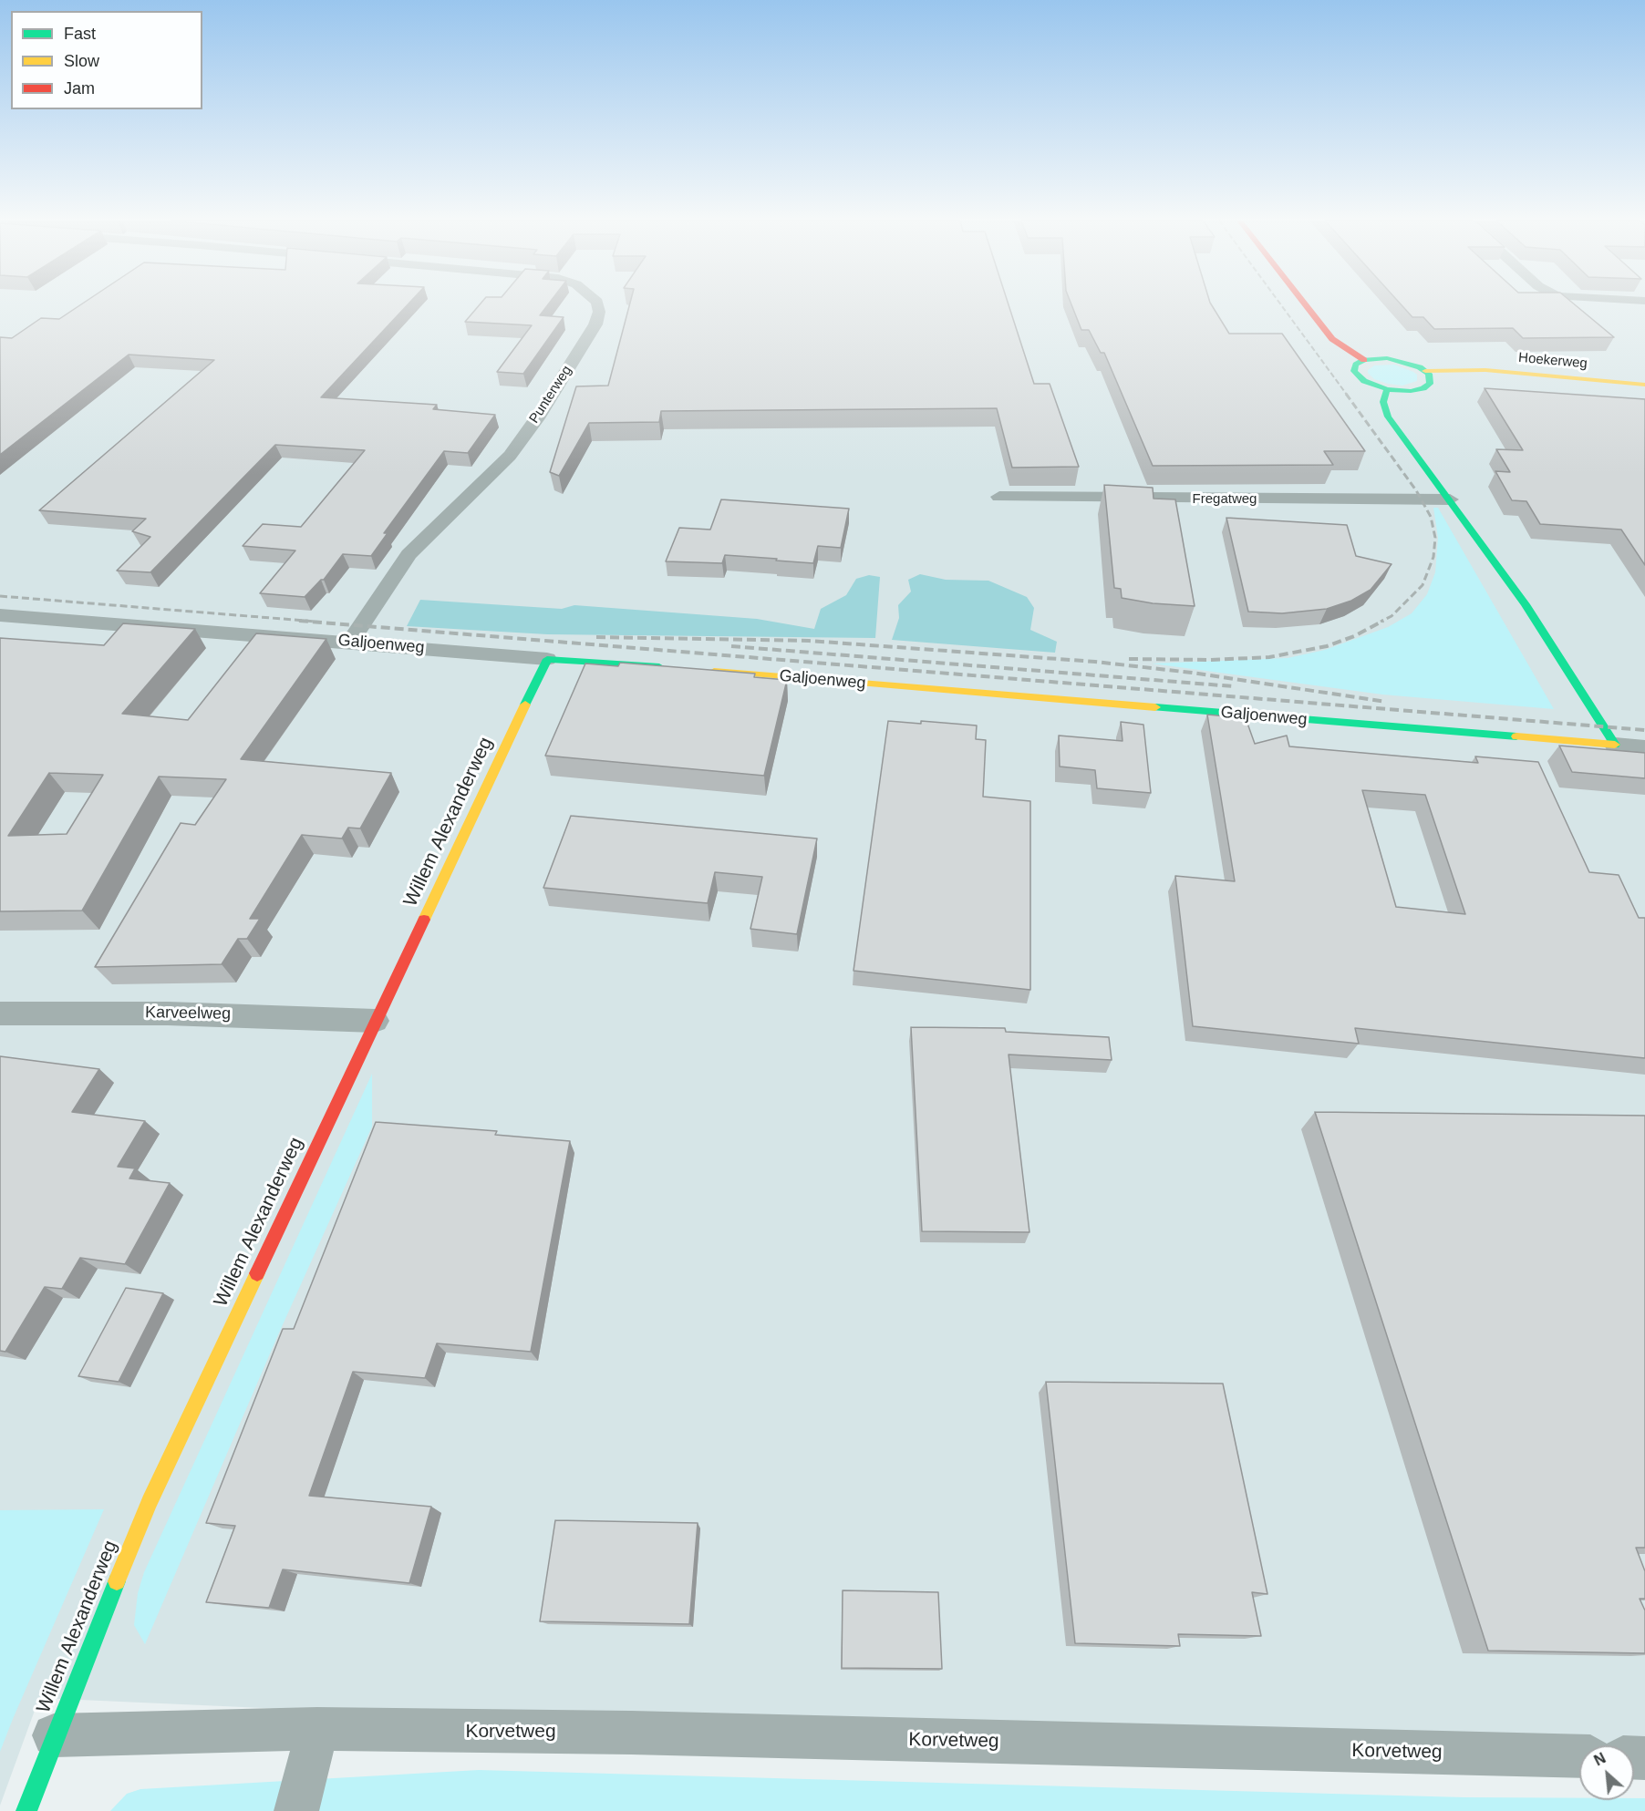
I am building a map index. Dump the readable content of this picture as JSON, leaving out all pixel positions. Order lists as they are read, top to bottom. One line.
{"streets":{"street":["Hoekerweg","Punterweg","Fregatweg","Galjoenweg","Willem Alexanderweg","Karveelweg","Korvetweg"]},"crossings":[["Punterweg","Galjoenweg"],["Galjoenweg","Willem Alexanderweg"],["Willem Alexanderweg","Karveelweg"],["Willem Alexanderweg","Korvetweg"]],"legend":["Fast","Slow","Jam"],"north":"top left"}
